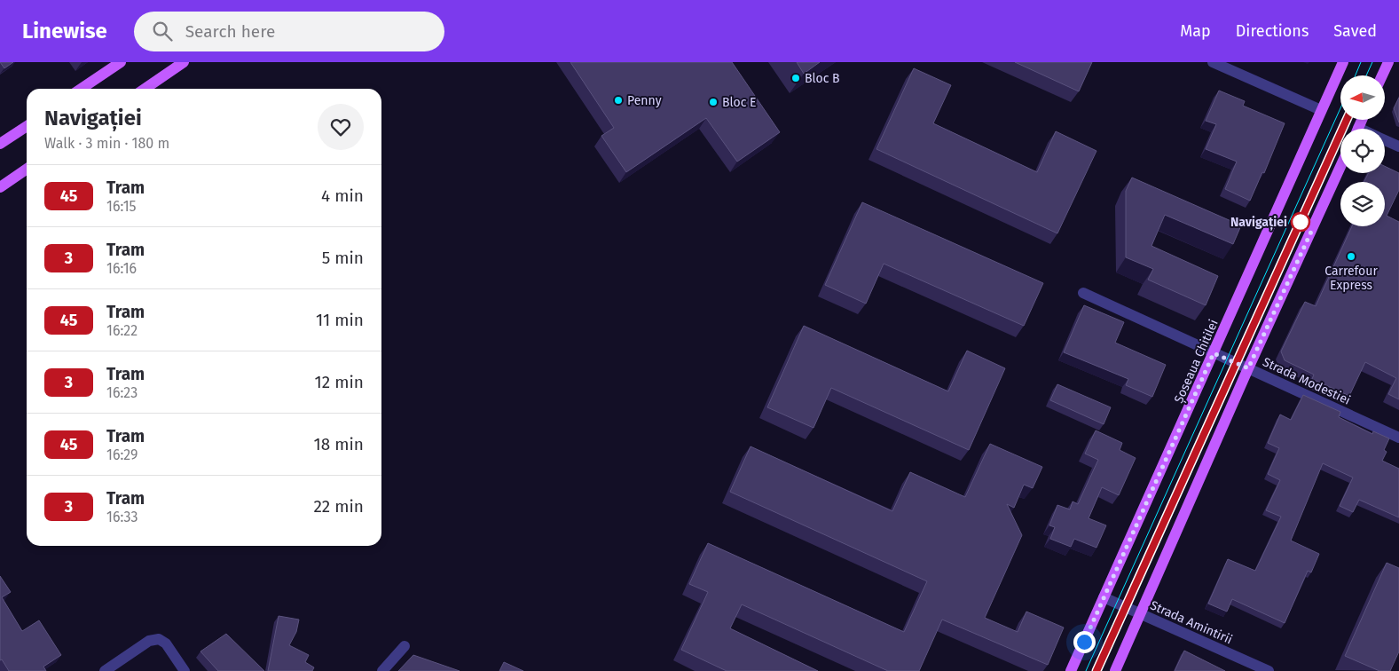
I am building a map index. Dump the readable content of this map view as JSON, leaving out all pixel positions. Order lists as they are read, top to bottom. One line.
{"streets":{"main road":["Șoseaua Chitilei"],"street":["Strada Modestiei","Strada Amintirii"]},"crossings":[["Șoseaua Chitilei","Strada Modestiei"],["Șoseaua Chitilei","Strada Amintirii"]],"places":["Bloc B","Penny","Bloc E","Navigației","Carrefour Express"],"lines":["tram line 45"],"north":"left","page":{"header":"Linewise","search":"Search here","nav":["Map","Directions","Saved"],"heading":["Navigației","Walk · 3 min · 180 m"],"list":[{"mark":"45","name":"Tram","note":"16:15","value":"4 min"},{"mark":"3","name":"Tram","note":"16:16","value":"5 min"},{"mark":"45","name":"Tram","note":"16:22","value":"11 min"},{"mark":"3","name":"Tram","note":"16:23","value":"12 min"},{"mark":"45","name":"Tram","note":"16:29","value":"18 min"},{"mark":"3","name":"Tram","note":"16:33","value":"22 min"}]}}
